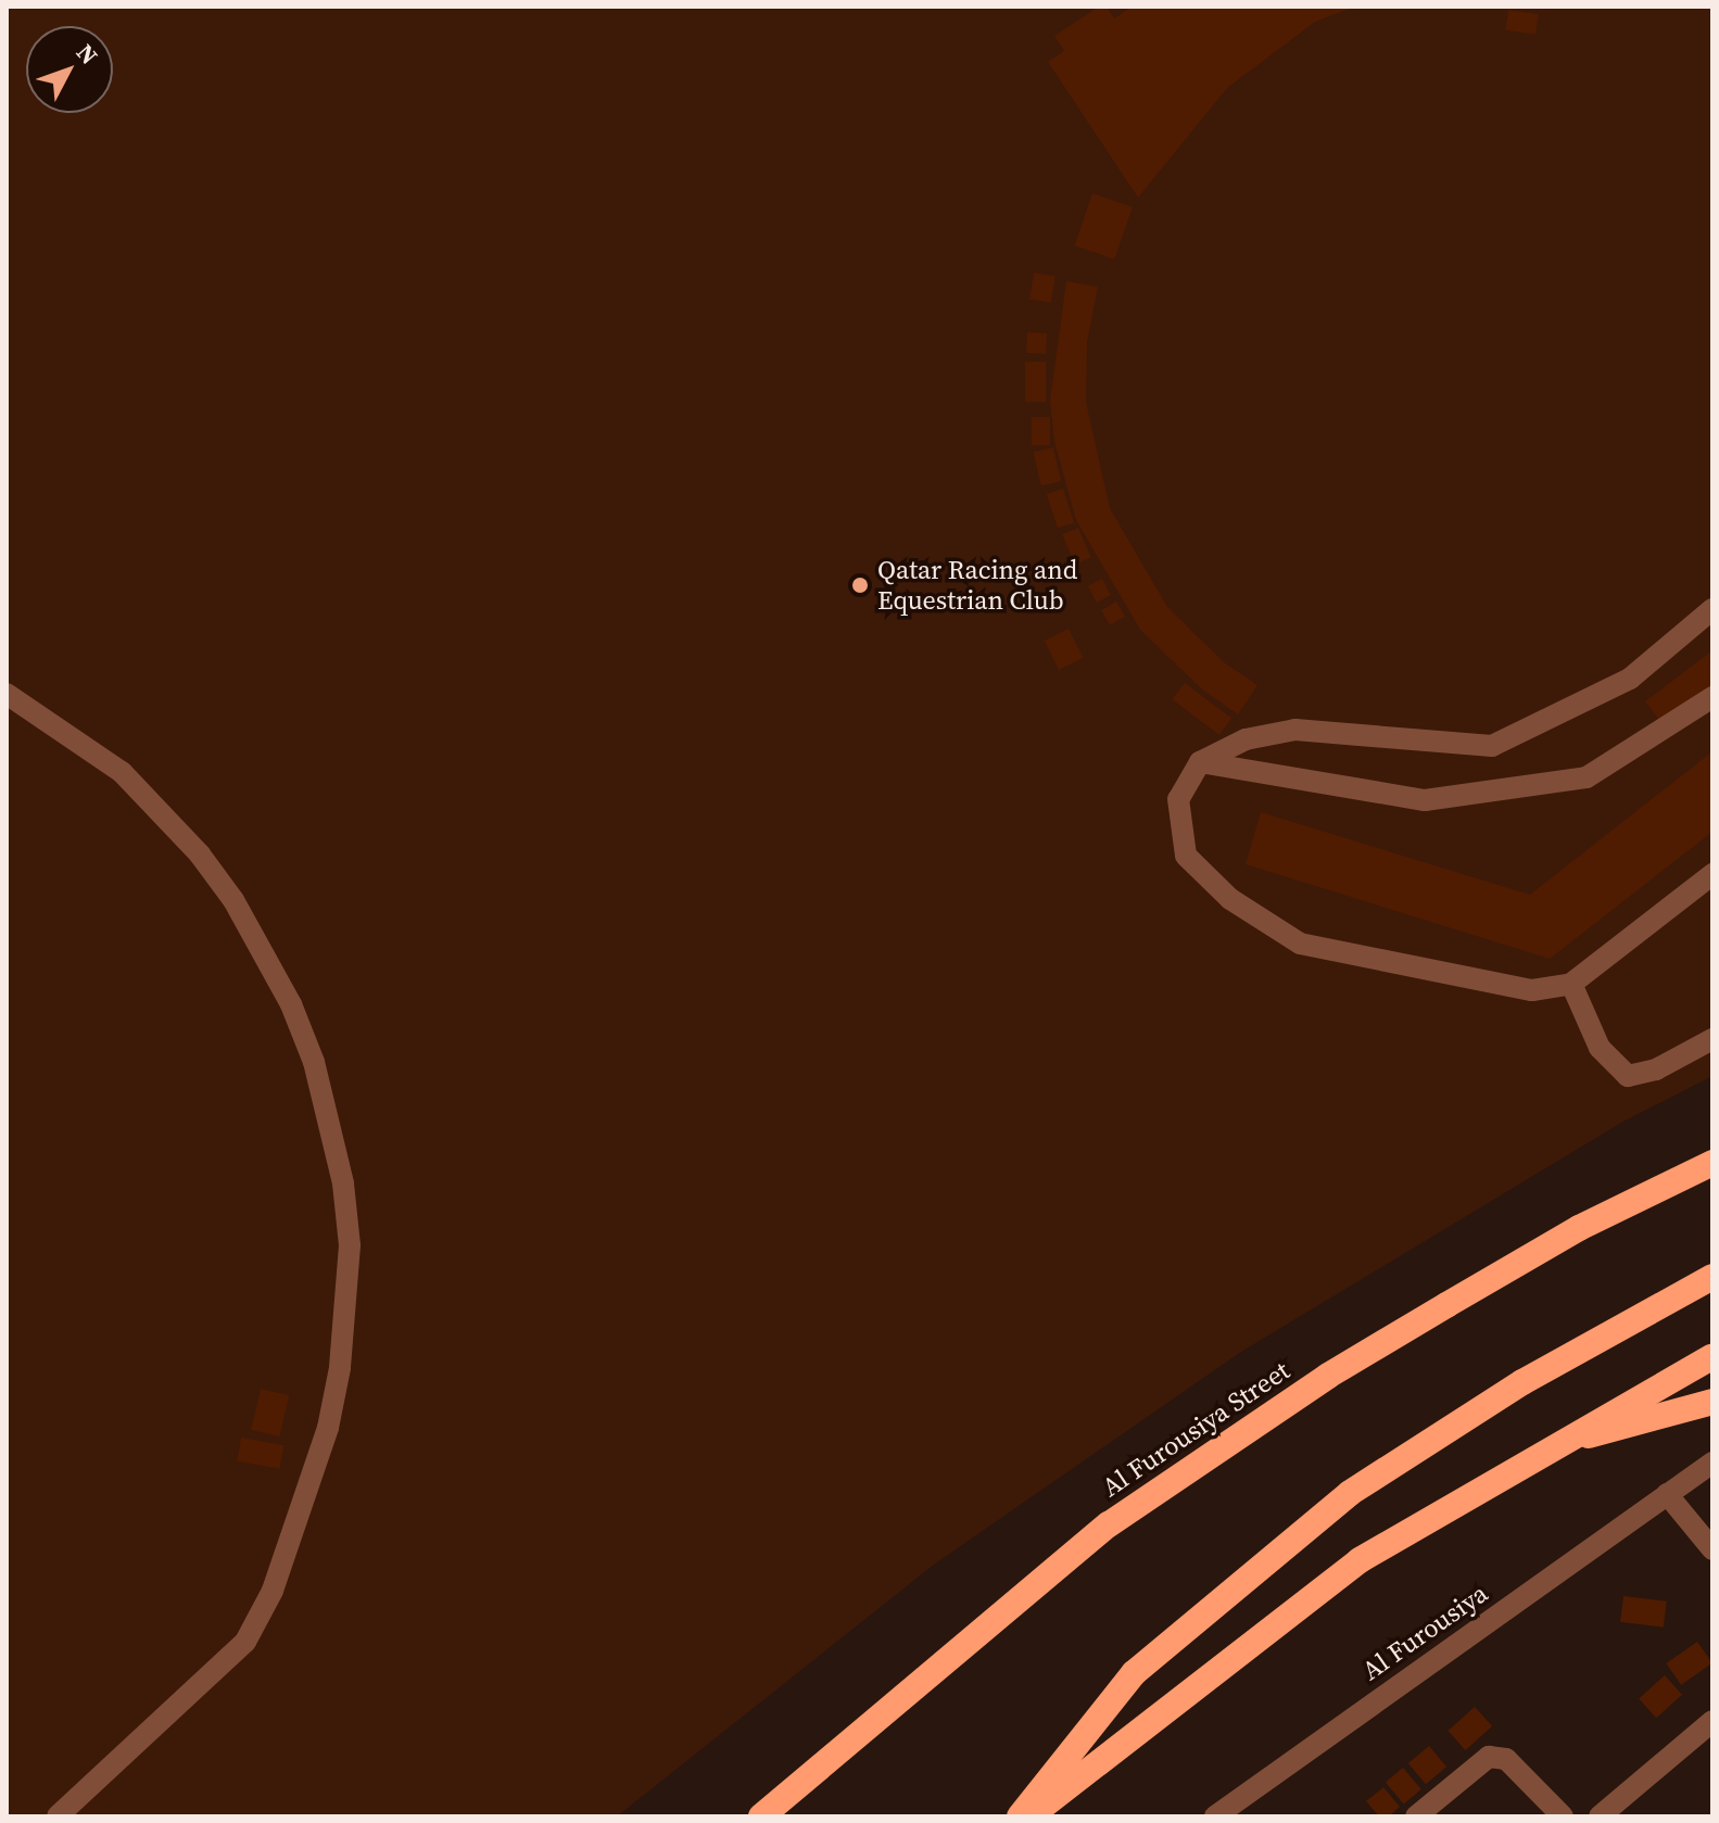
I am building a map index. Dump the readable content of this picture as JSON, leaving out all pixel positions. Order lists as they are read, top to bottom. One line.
{"streets":{"highway":["Al Furousiya Street"],"street":["Al Furousiya"]},"places":["Qatar Racing and Equestrian Club"],"north":"top right"}
